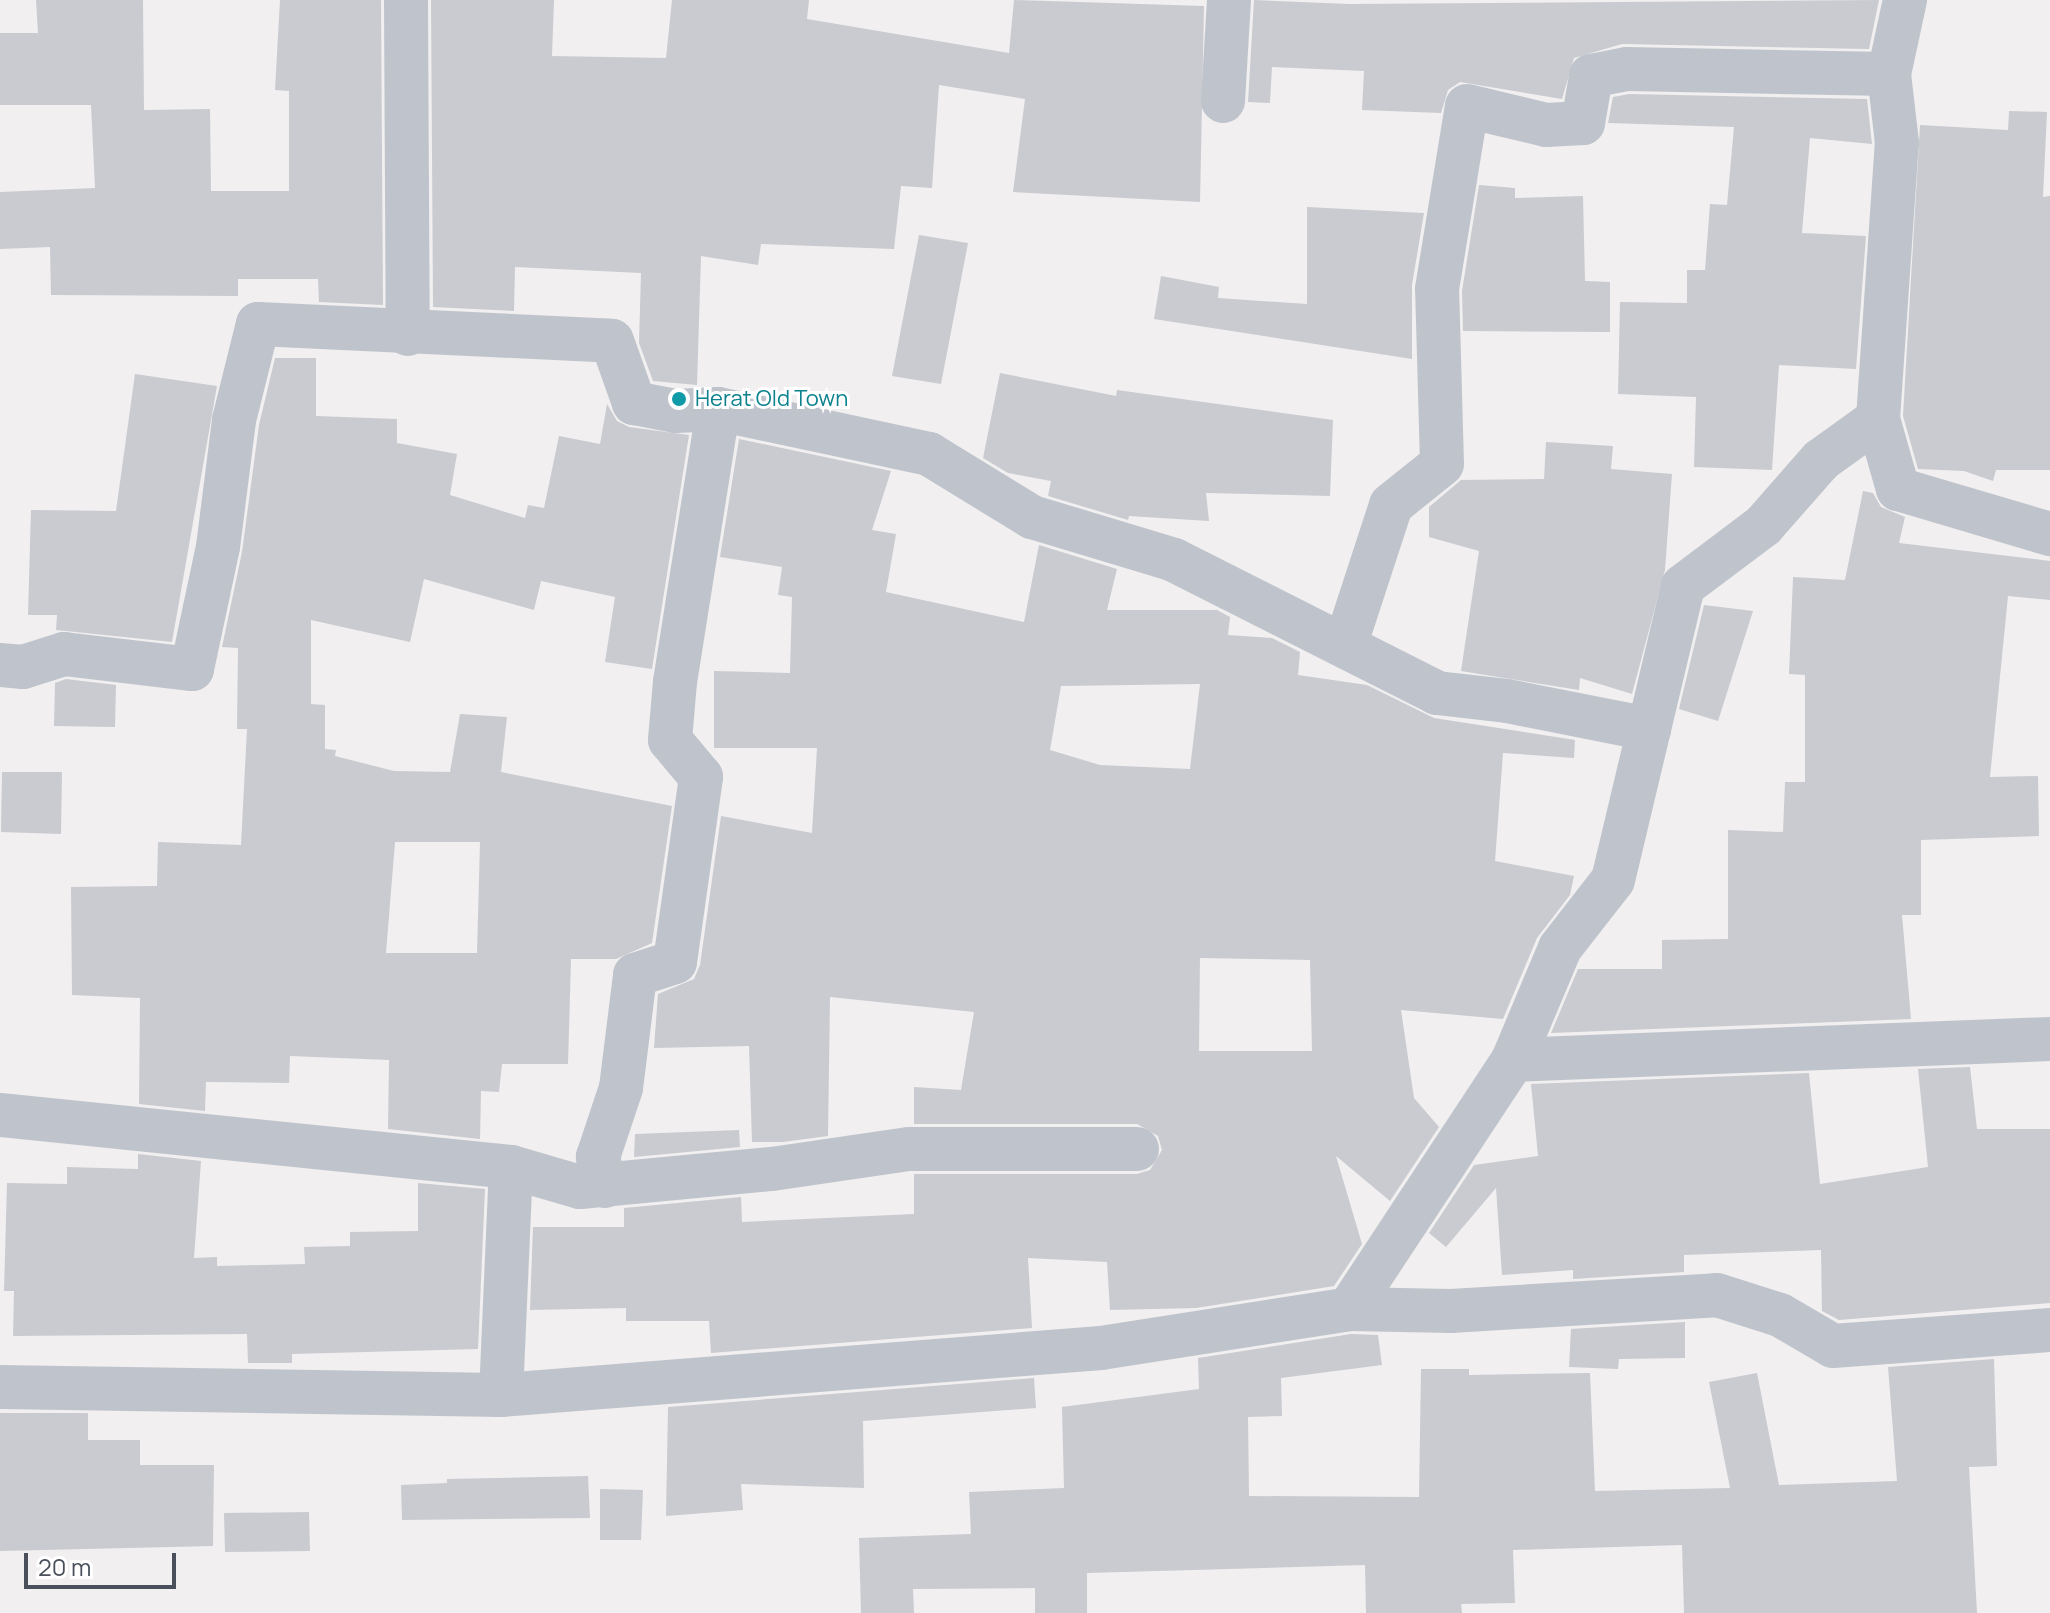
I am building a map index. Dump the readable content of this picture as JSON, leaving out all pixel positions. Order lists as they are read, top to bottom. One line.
{"places":["Herat Old Town"],"scale_bar":"20 m"}
